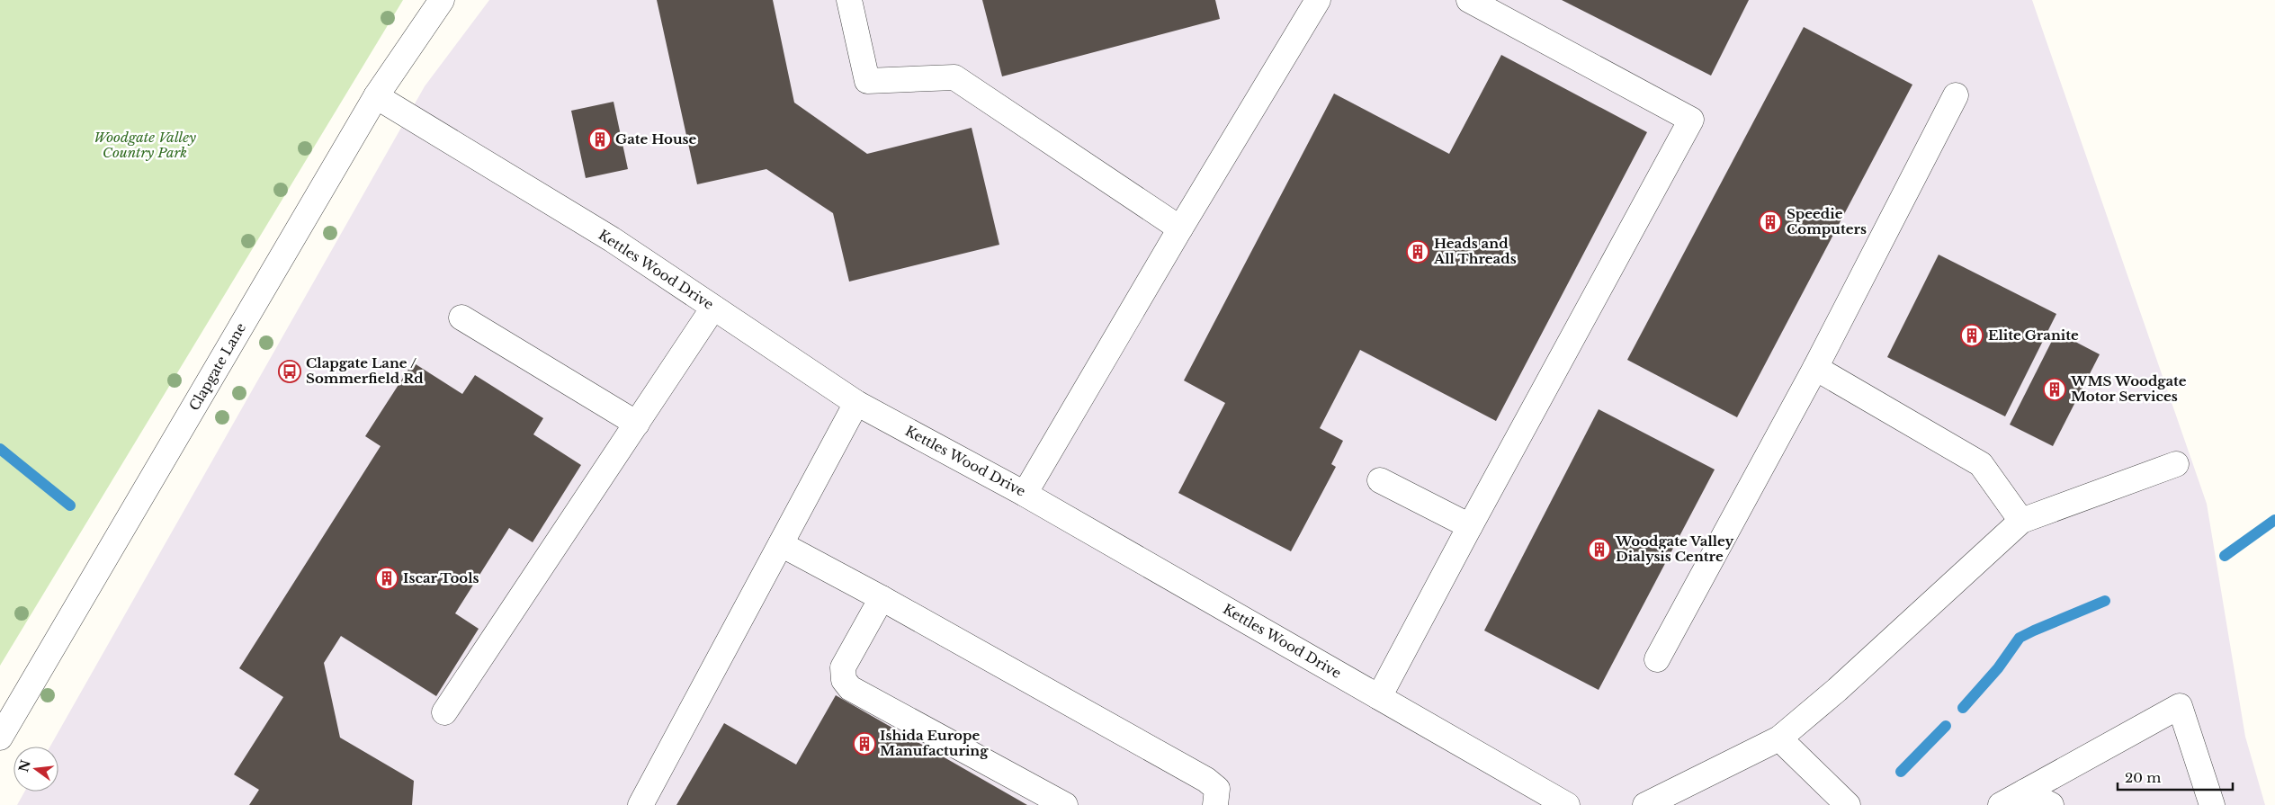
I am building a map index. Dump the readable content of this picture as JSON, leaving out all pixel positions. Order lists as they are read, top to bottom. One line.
{"streets":{"street":["Kettles Wood Drive","Clapgate Lane"]},"crossings":[["Kettles Wood Drive","Clapgate Lane"]],"parks":["Woodgate Valley Country Park"],"places":{"building":["Gate House","Speedie Computers","Heads and All Threads","Elite Granite","WMS Woodgate Motor Services","Woodgate Valley Dialysis Centre","Iscar Tools","Ishida Europe Manufacturing"],"bus stop":["Clapgate Lane / Sommerfield Rd"]},"scale_bar":"20 m","north":"left"}
